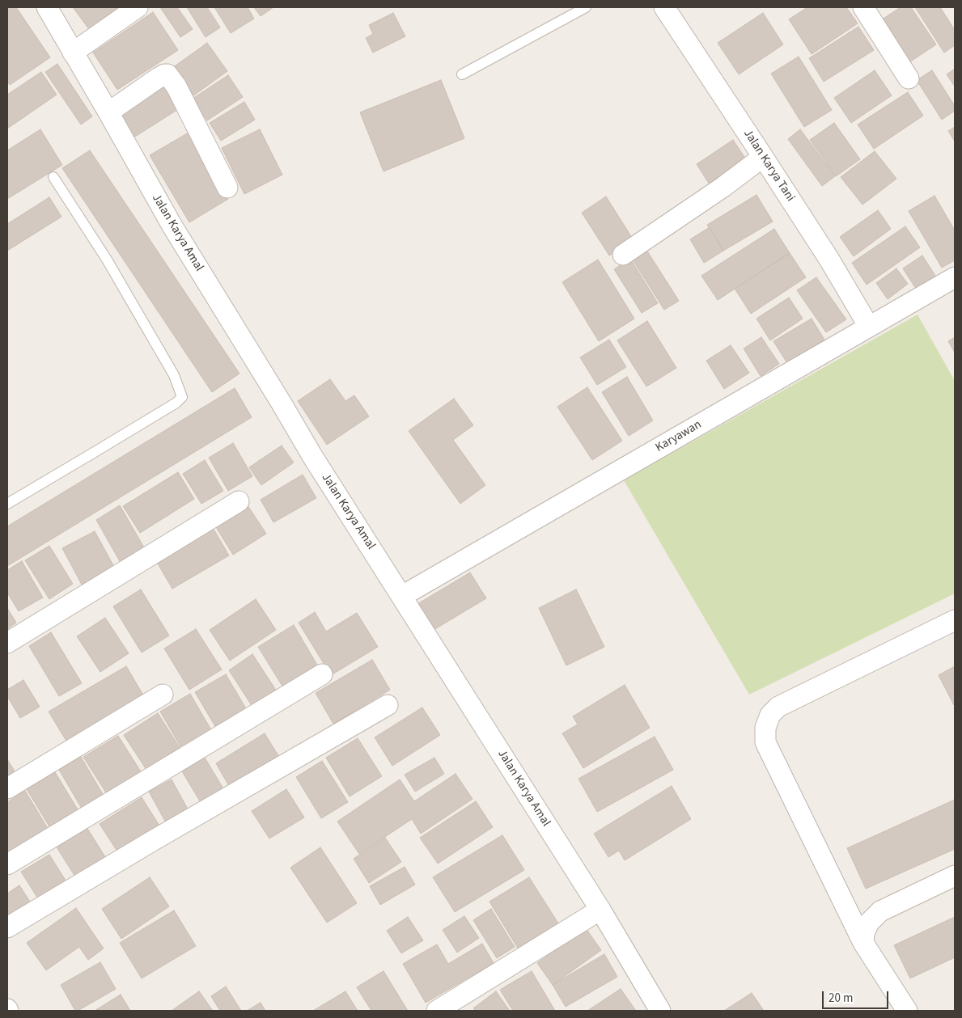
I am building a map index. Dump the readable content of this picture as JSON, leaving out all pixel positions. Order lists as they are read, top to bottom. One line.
{"streets":{"street":["Jalan Karya Tani","Jalan Karya Amal","Karyawan"]},"crossings":[["Jalan Karya Tani","Karyawan"],["Jalan Karya Amal","Karyawan"]],"scale_bar":"20 m"}
